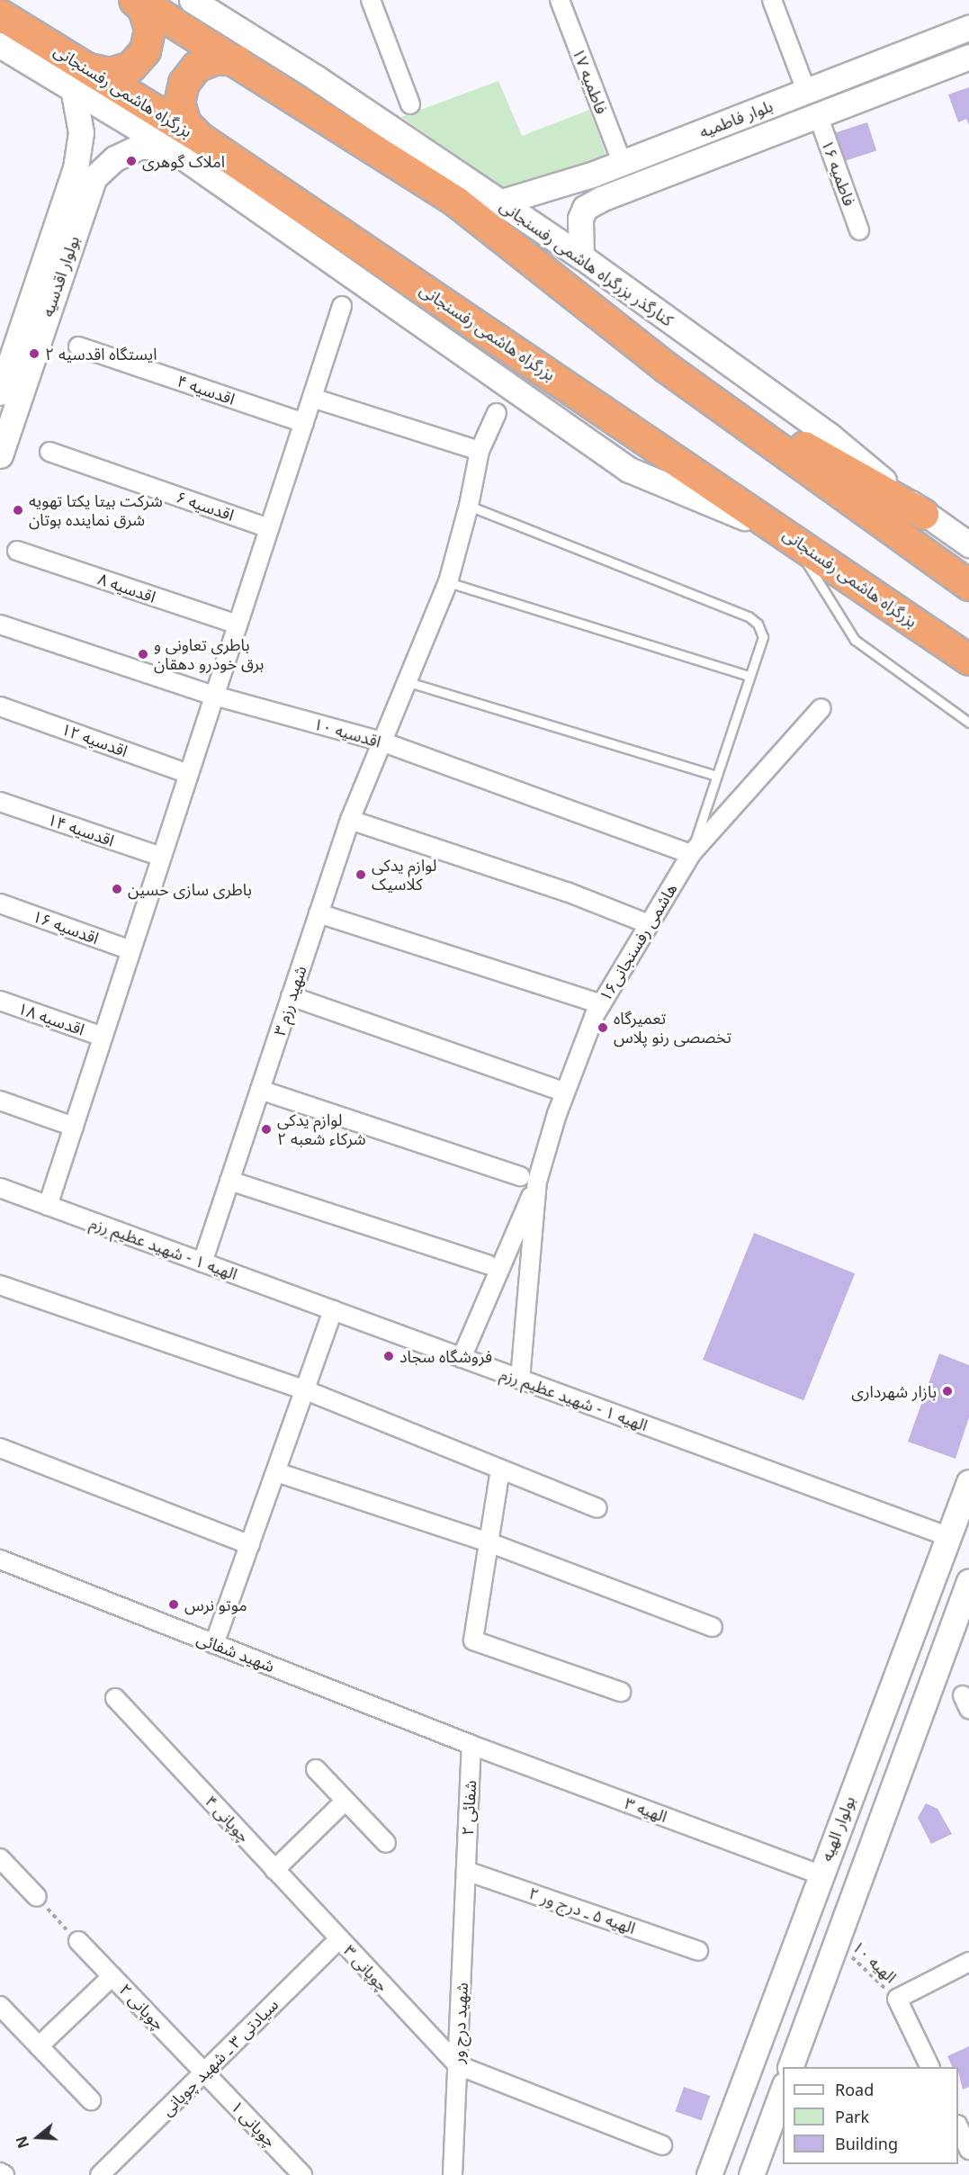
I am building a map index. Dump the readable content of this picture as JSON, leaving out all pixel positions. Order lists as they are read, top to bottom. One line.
{"streets":{"highway":["بزرگراه هاشمی رفسنجانی"],"main road":["بلوار فاطمیه","کنارگذر بزرگراه هاشمی رفسنجانی","بولوار اقدسیه","بولوار الهیه"],"street":["فاطمیه ۱۷","فاطمیه ۱۶","اقدسیه ۴","اقدسیه ۶","اقدسیه ۸","اقدسیه ۱۰","اقدسیه ۱۲","اقدسیه ۱۴","اقدسیه ۱۶","هاشمی رفسنجانی۱۶","شهید رزم ۳","اقدسیه ۱۸","الهیه ۱ - شهید عظیم رزم","شهید شفائی","شفائی ۲","الهیه ۳","چوپانی ۴","الهیه ۵ ـ درج ور ۲","چوپانی ۳","چوپانی ۲","شهید درج ور","سیادتی ۳ ـ شهید چوپانی","چوپانی ۱"],"path":["الهیه ۱۰"]},"crossings":[["فاطمیه ۱۷","بلوار فاطمیه"],["بزرگراه هاشمی رفسنجانی","بولوار اقدسیه"],["بلوار فاطمیه","فاطمیه ۱۶"],["بلوار فاطمیه","کنارگذر بزرگراه هاشمی رفسنجانی"],["اقدسیه ۱۰","هاشمی رفسنجانی۱۶"],["اقدسیه ۱۰","شهید رزم ۳"],["هاشمی رفسنجانی۱۶","الهیه ۱ - شهید عظیم رزم"],["شهید رزم ۳","الهیه ۱ - شهید عظیم رزم"],["الهیه ۱ - شهید عظیم رزم","بولوار الهیه"],["شهید شفائی","شفائی ۲"],["شهید شفائی","الهیه ۳"],["شفائی ۲","الهیه ۳"],["شفائی ۲","الهیه ۵ ـ درج ور ۲"],["شفائی ۲","شهید درج ور"],["الهیه ۳","بولوار الهیه"],["چوپانی ۴","چوپانی ۳"],["چوپانی ۴","سیادتی ۳ ـ شهید چوپانی"],["الهیه ۵ ـ درج ور ۲","شهید درج ور"],["چوپانی ۳","شهید درج ور"],["چوپانی ۳","سیادتی ۳ ـ شهید چوپانی"],["چوپانی ۲","سیادتی ۳ ـ شهید چوپانی"],["چوپانی ۲","چوپانی ۱"],["سیادتی ۳ ـ شهید چوپانی","چوپانی ۱"]],"places":["املاک گوهری","ایستگاه اقدسیه ۲","شرکت بیتا یکتا تهویه شرق نماینده بوتان","باطری تعاونی و برق خودرو دهقان","لوازم یدکی کلاسیک","باطری سازی حسین","تعمیرگاه تخصصی رنو پلاس","لوازم یدکی شرکاء شعبه ۲","فروشگاه سجاد","بازار شهرداری","موتو نرس"],"legend":["Road","Park","Building"],"north":"left"}
